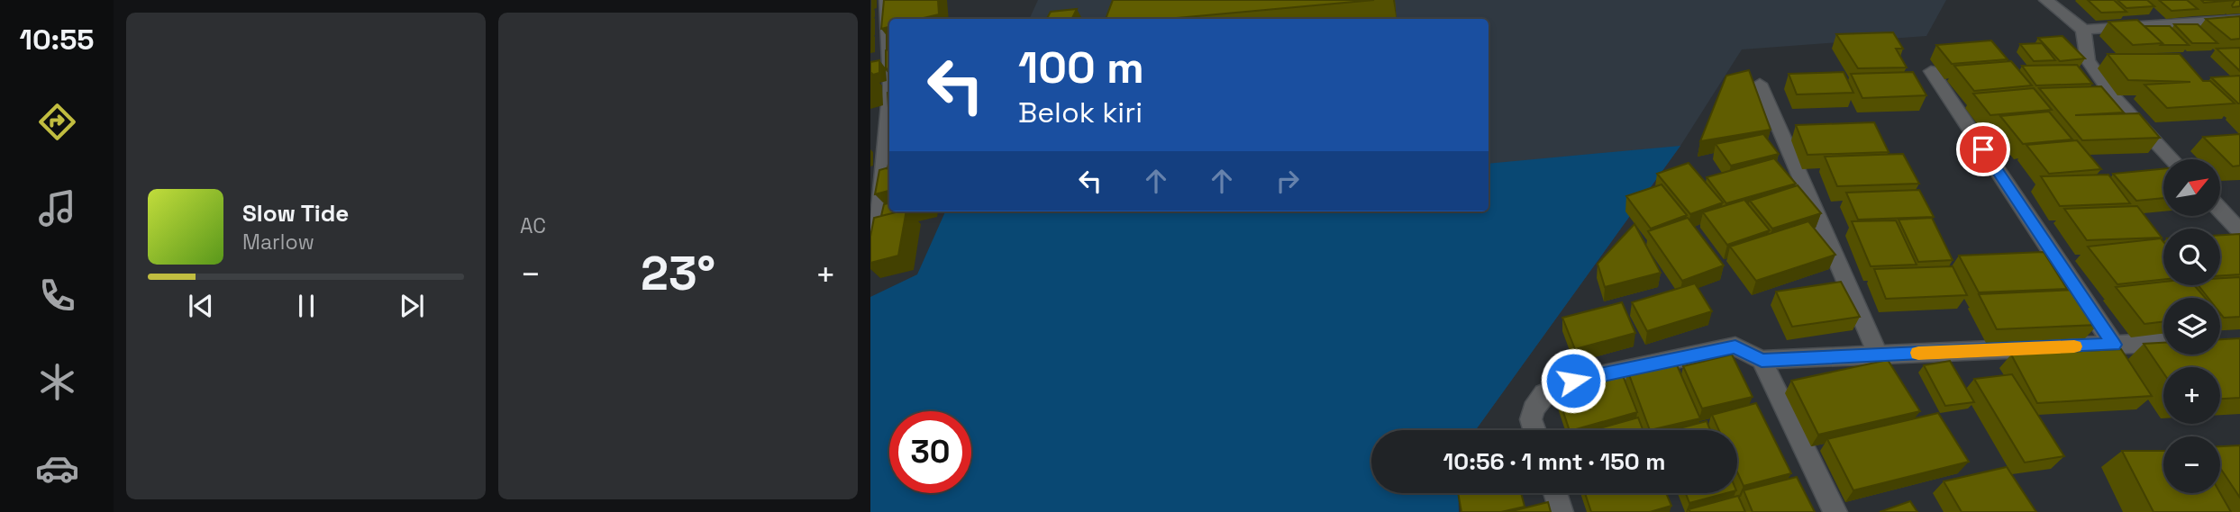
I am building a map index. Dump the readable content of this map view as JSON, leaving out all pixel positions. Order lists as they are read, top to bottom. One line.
{"north":"top right","page":{"tabs":"10:55","tile":"AC","turn":["100 m","Belok kiri"],"map_buttons":["+","−"],"song":["Slow Tide","Marlow"],"heat":["−","23°","+"],"limit":"30","trip":"10:56 · 1 mnt · 150 m"}}
